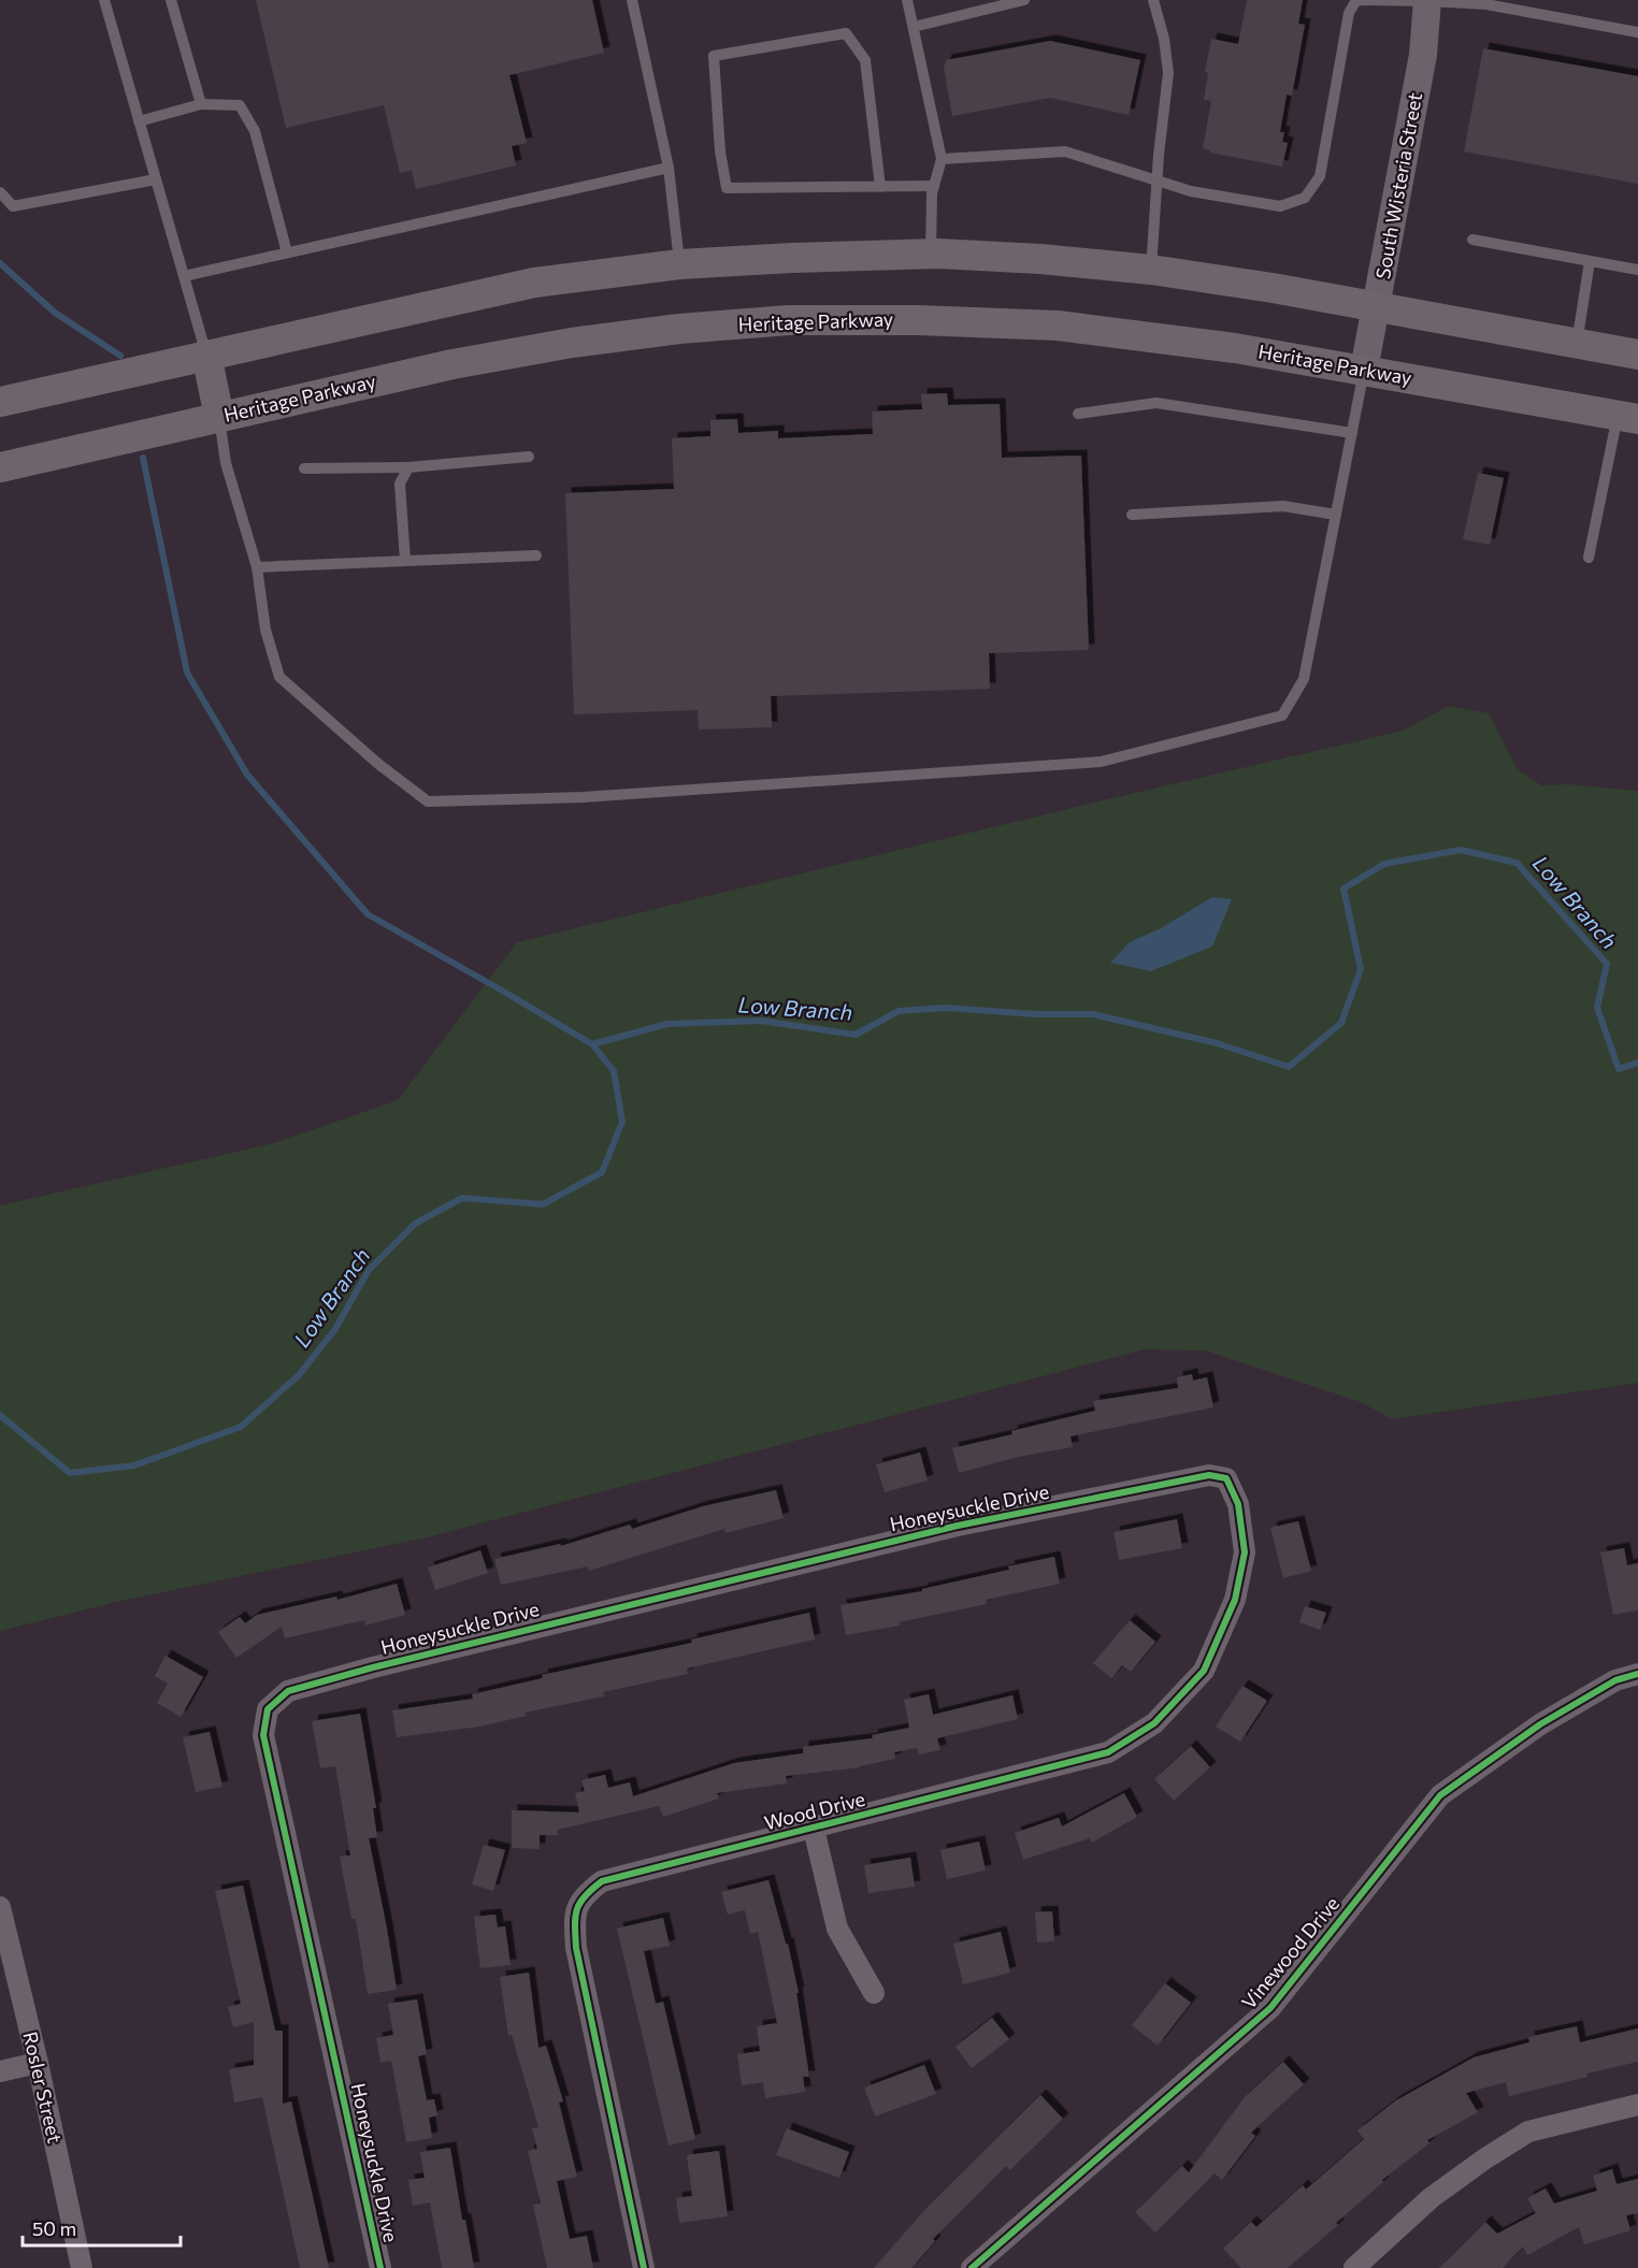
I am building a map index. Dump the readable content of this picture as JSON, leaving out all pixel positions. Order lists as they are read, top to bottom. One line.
{"streets":{"main road":["Heritage Parkway"],"street":["South Wisteria Street","Honeysuckle Drive","Wood Drive","Vinewood Drive","Rosler Street"]},"crossings":[["South Wisteria Street","Heritage Parkway"],["Honeysuckle Drive","Wood Drive"]],"water":["Low Branch"],"scale_bar":"50 m"}
